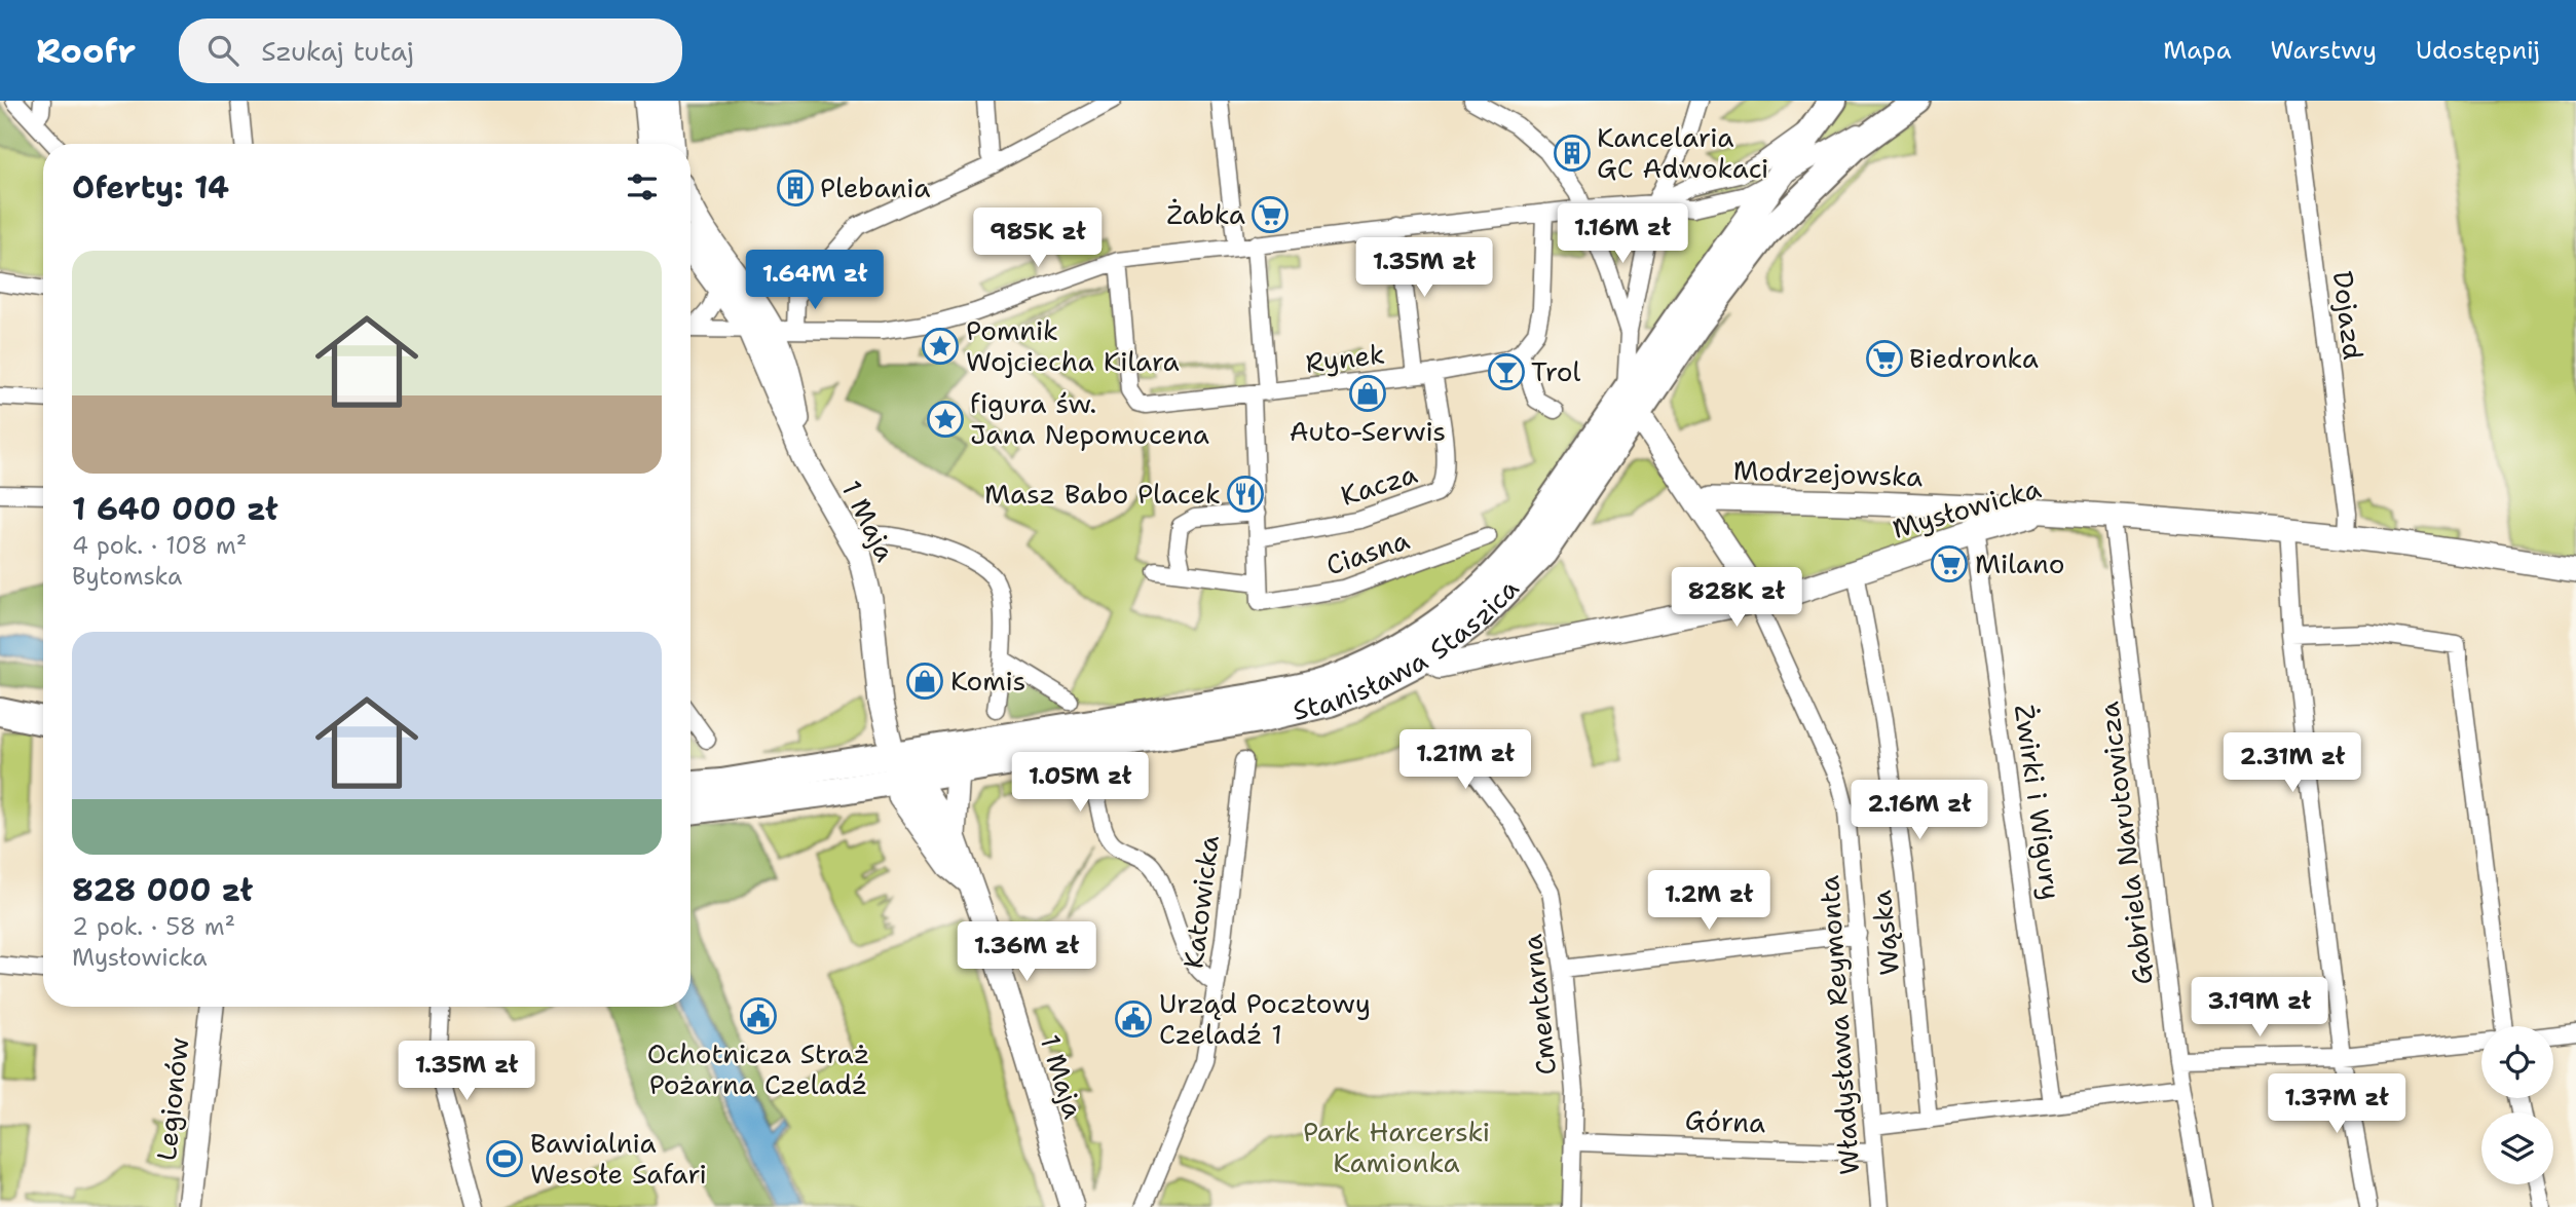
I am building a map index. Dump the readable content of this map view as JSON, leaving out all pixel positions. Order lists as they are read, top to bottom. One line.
{"streets":{"main road":["Stanisława Staszica"],"street":["Dojazd","Rynek","Modrzejowska","Kacza","Mysłowicka","1 Maja","Ciasna","Żwirki i Wigury","Gabriela Narutowicza","Katowicka","Wąska","Cmentarna","Władysława Reymonta","Legionów","Górna"]},"crossings":[["Dojazd","Mysłowicka"],["Modrzejowska","Mysłowicka"],["Modrzejowska","Stanisława Staszica"],["Modrzejowska","Żwirki i Wigury"],["Modrzejowska","Władysława Reymonta"],["Mysłowicka","Stanisława Staszica"],["Mysłowicka","Żwirki i Wigury"],["Mysłowicka","Gabriela Narutowicza"],["Mysłowicka","Wąska"],["Mysłowicka","Władysława Reymonta"],["1 Maja","Stanisława Staszica"],["Cmentarna","Górna"],["Władysława Reymonta","Górna"]],"parks":["Park Harcerski Kamionka"],"places":{"building":["Kancelaria GC Adwokaci","Plebania"],"supermarket":["Żabka","Biedronka","Milano"],"place":["Pomnik Wojciecha Kilara","figura św. Jana Nepomucena"],"bar":["Trol"],"shop":["Auto-Serwis","Komis"],"restaurant":["Masz Babo Placek"],"public building":["Ochotnicza Straż Pożarna Czeladź","Urząd Pocztowy Czeladź 1"],"sports":["Bawialnia Wesołe Safari"]},"page":{"header":"Roofr","search":"Szukaj tutaj","nav":["Mapa","Warstwy","Udostępnij"],"heading":"Oferty: 14","price":["1.16M zł","985K zł","1.35M zł","1.64M zł","828K zł","1.21M zł","2.31M zł","1.05M zł","2.16M zł","1.2M zł","1.36M zł","3.19M zł","1.35M zł","1.37M zł"],"list":[{"name":"1 640 000 zł","note":"4 pok. · 108 m² · Bytomska"},{"name":"828 000 zł","note":"2 pok. · 58 m² · Mysłowicka"}]}}
